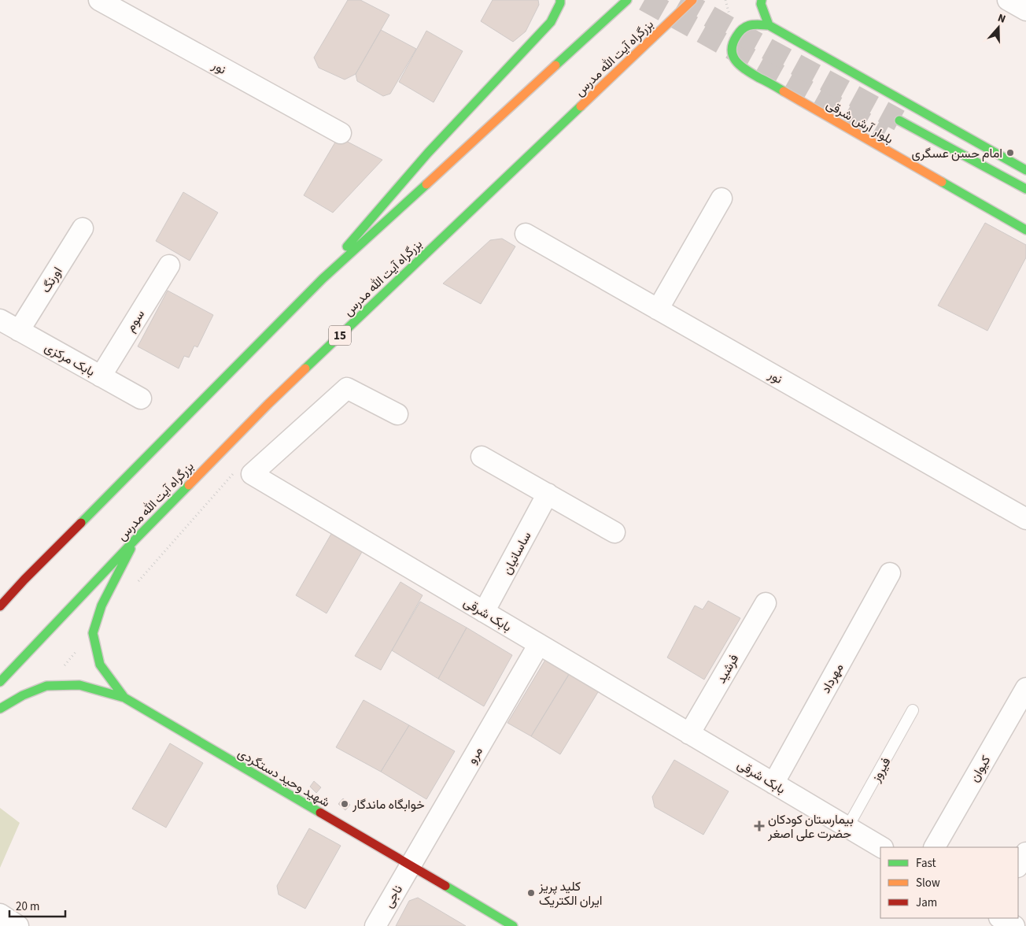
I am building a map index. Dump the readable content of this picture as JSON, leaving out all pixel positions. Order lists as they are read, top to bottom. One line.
{"streets":{"main road":["بزرگراه آیت الله مدرس","بلوار آرش شرقی","15","شهید وحید دستگردی"],"street":["نور","اورنگ","سوم","بابک مرکزی","ساسانیان","بابک شرقی","فرشید","مهرداد","مرو","کیوان","ناجی"],"lane":["فیروز"]},"crossings":[["اورنگ","بابک مرکزی"],["سوم","بابک مرکزی"],["ساسانیان","بابک شرقی"],["بابک شرقی","فرشید"],["بابک شرقی","مهرداد"],["بابک شرقی","مرو"],["بابک شرقی","فیروز"],["مرو","شهید وحید دستگردی"],["مرو","ناجی"],["شهید وحید دستگردی","ناجی"]],"places":{"other":["امام حسن عسگری","خوابگاه ماندگار","کلید پریز ایران الکتریک"],"health":["بیمارستان کودکان حضرت علی اصغر"]},"legend":["Fast","Slow","Jam"],"scale_bar":"20 m","north":"top"}
